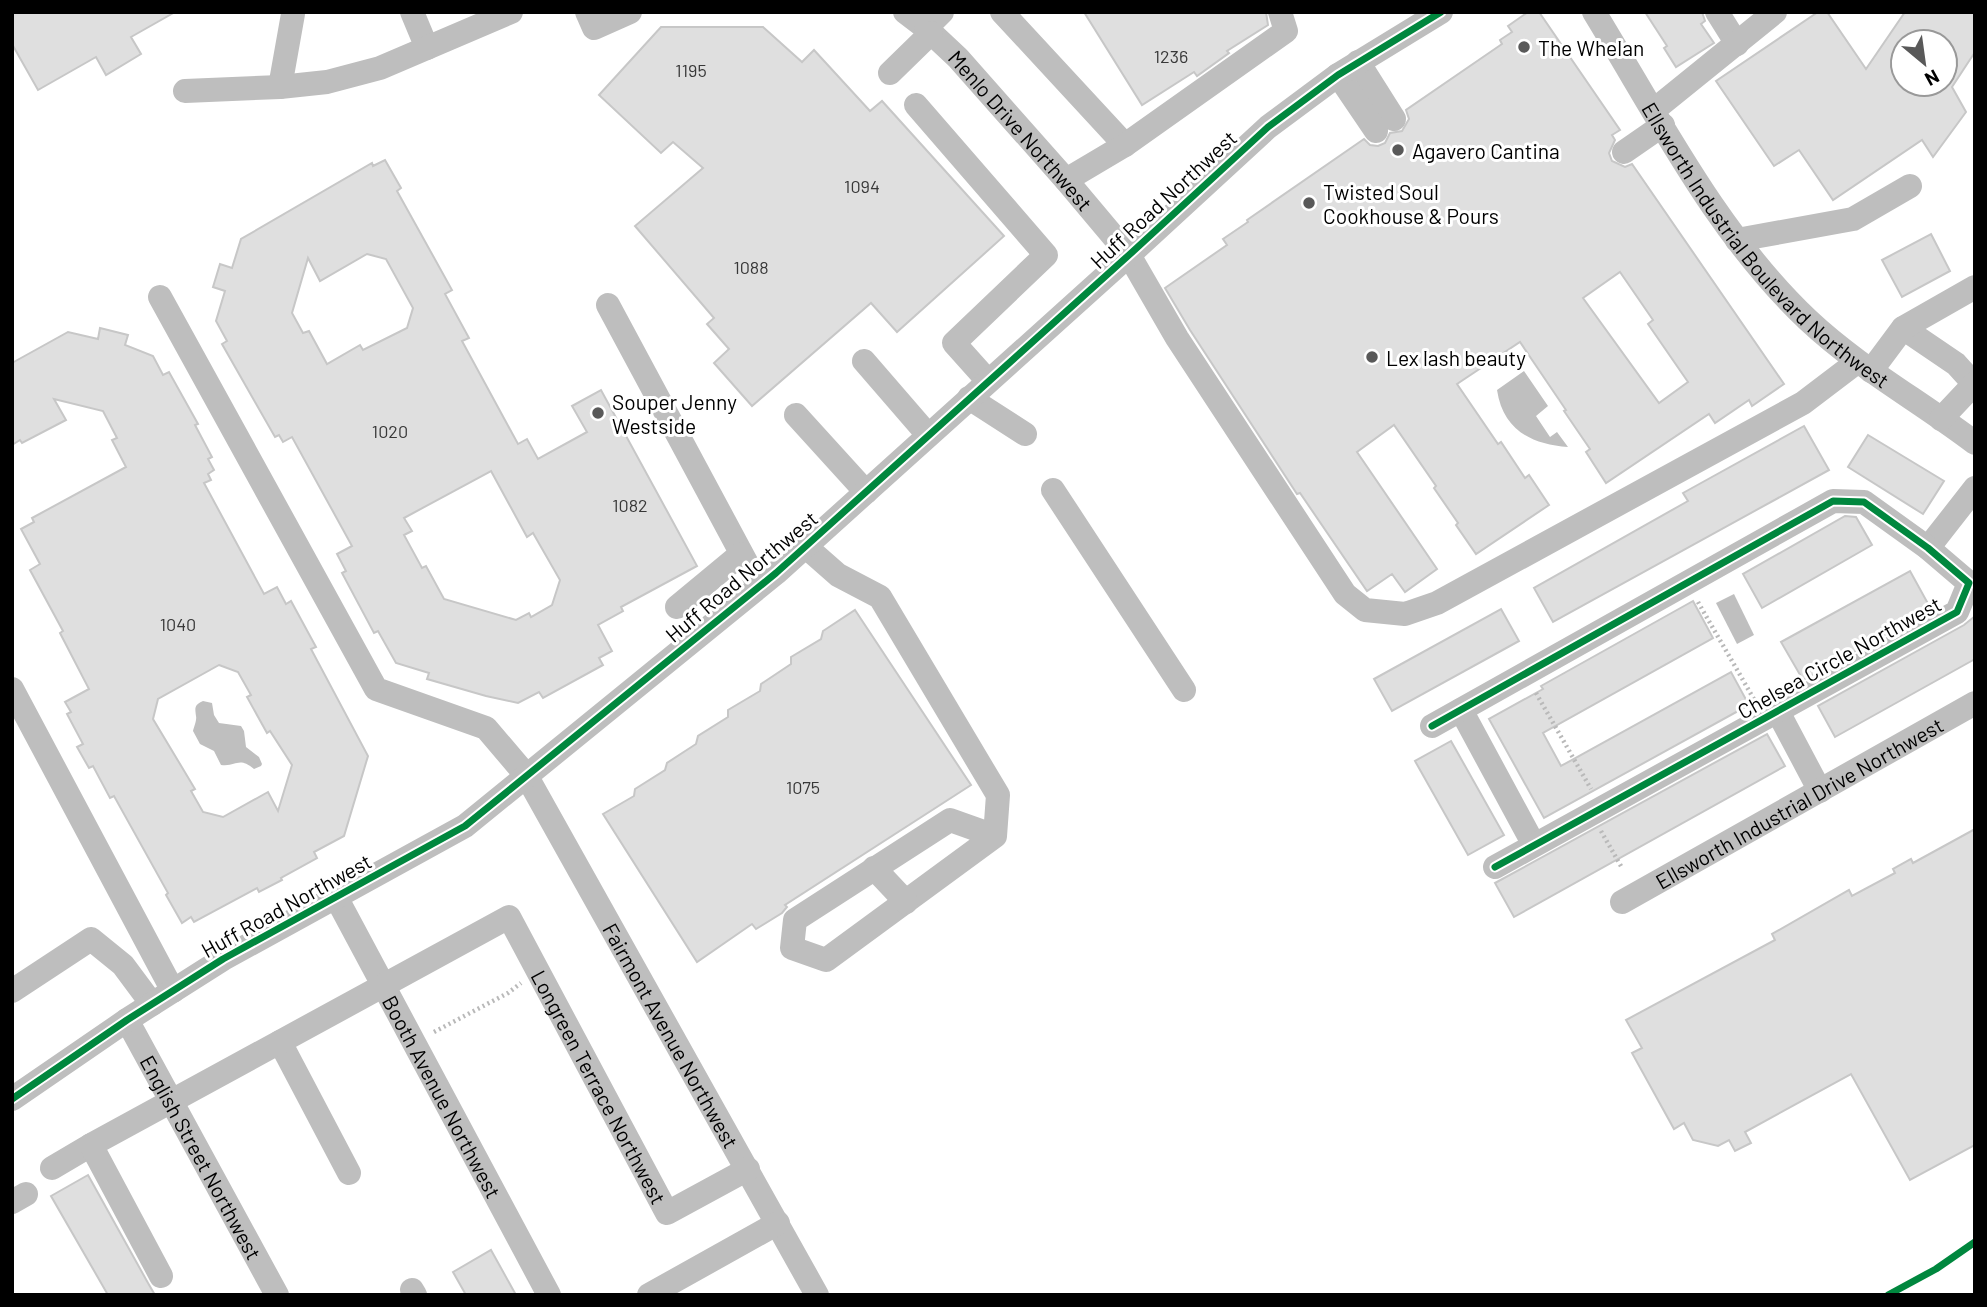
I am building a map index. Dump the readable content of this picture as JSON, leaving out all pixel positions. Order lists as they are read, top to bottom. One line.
{"streets":{"street":["Menlo Drive Northwest","Huff Road Northwest","Ellsworth Industrial Boulevard Northwest","Chelsea Circle Northwest","Ellsworth Industrial Drive Northwest","Fairmont Avenue Northwest","Longreen Terrace Northwest","Booth Avenue Northwest","English Street Northwest"]},"crossings":[["Menlo Drive Northwest","Huff Road Northwest"],["Menlo Drive Northwest","Ellsworth Industrial Boulevard Northwest"],["Huff Road Northwest","Fairmont Avenue Northwest"],["Huff Road Northwest","Booth Avenue Northwest"],["Huff Road Northwest","English Street Northwest"],["Chelsea Circle Northwest","Ellsworth Industrial Drive Northwest"],["Fairmont Avenue Northwest","Longreen Terrace Northwest"],["Longreen Terrace Northwest","Booth Avenue Northwest"]],"places":["The Whelan","Agavero Cantina","Twisted Soul Cookhouse & Pours","Lex lash beauty","Souper Jenny Westside"],"house_numbers":["1236","1195","1094","1088","1020","1082","1040","1075"],"north":"bottom right"}
